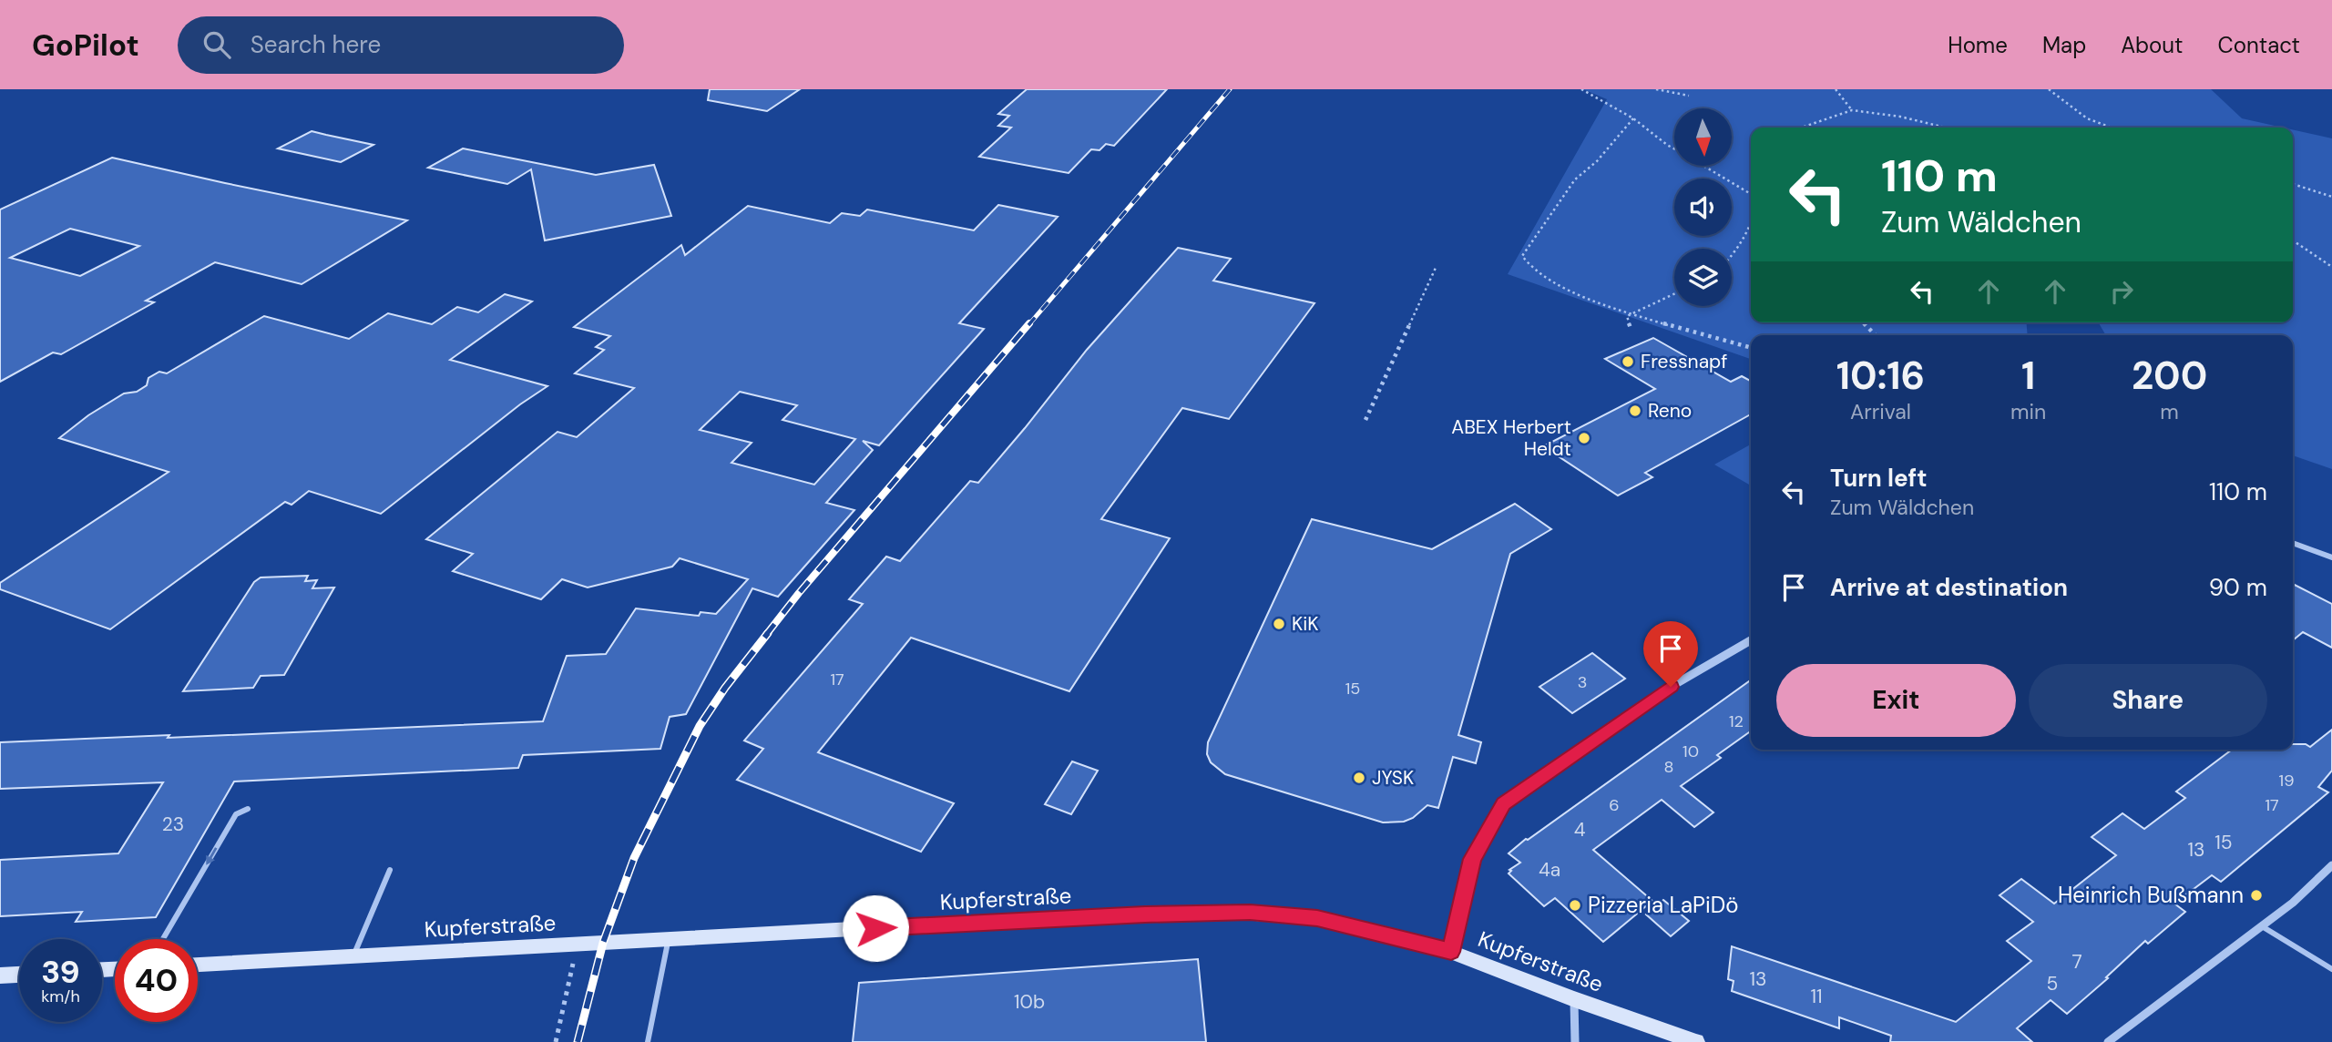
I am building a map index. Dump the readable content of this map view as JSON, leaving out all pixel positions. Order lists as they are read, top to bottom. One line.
{"streets":{"street":["Kupferstraße"]},"places":["Fressnapf","Reno","ABEX Herbert Heldt","KiK","JYSK","Heinrich Bußmann","Pizzeria LaPiDö"],"house_numbers":["17","3","15","12","10","8","19","6","17","23","4","15","13","4a","7","13","5","11","10b"],"north":"bottom","page":{"header":"GoPilot","search":"Search here","nav":["Home","Map","About","Contact"],"turn":["110 m","Zum Wäldchen"],"eta":["10:16","Arrival","1","min","200","m"],"list":[{"name":"Turn left","note":"Zum Wäldchen","value":"110 m"},{"name":"Arrive at destination","value":"90 m"}],"buttons":["Exit","Share"],"speed":"39 km/h","limit":"40"}}
